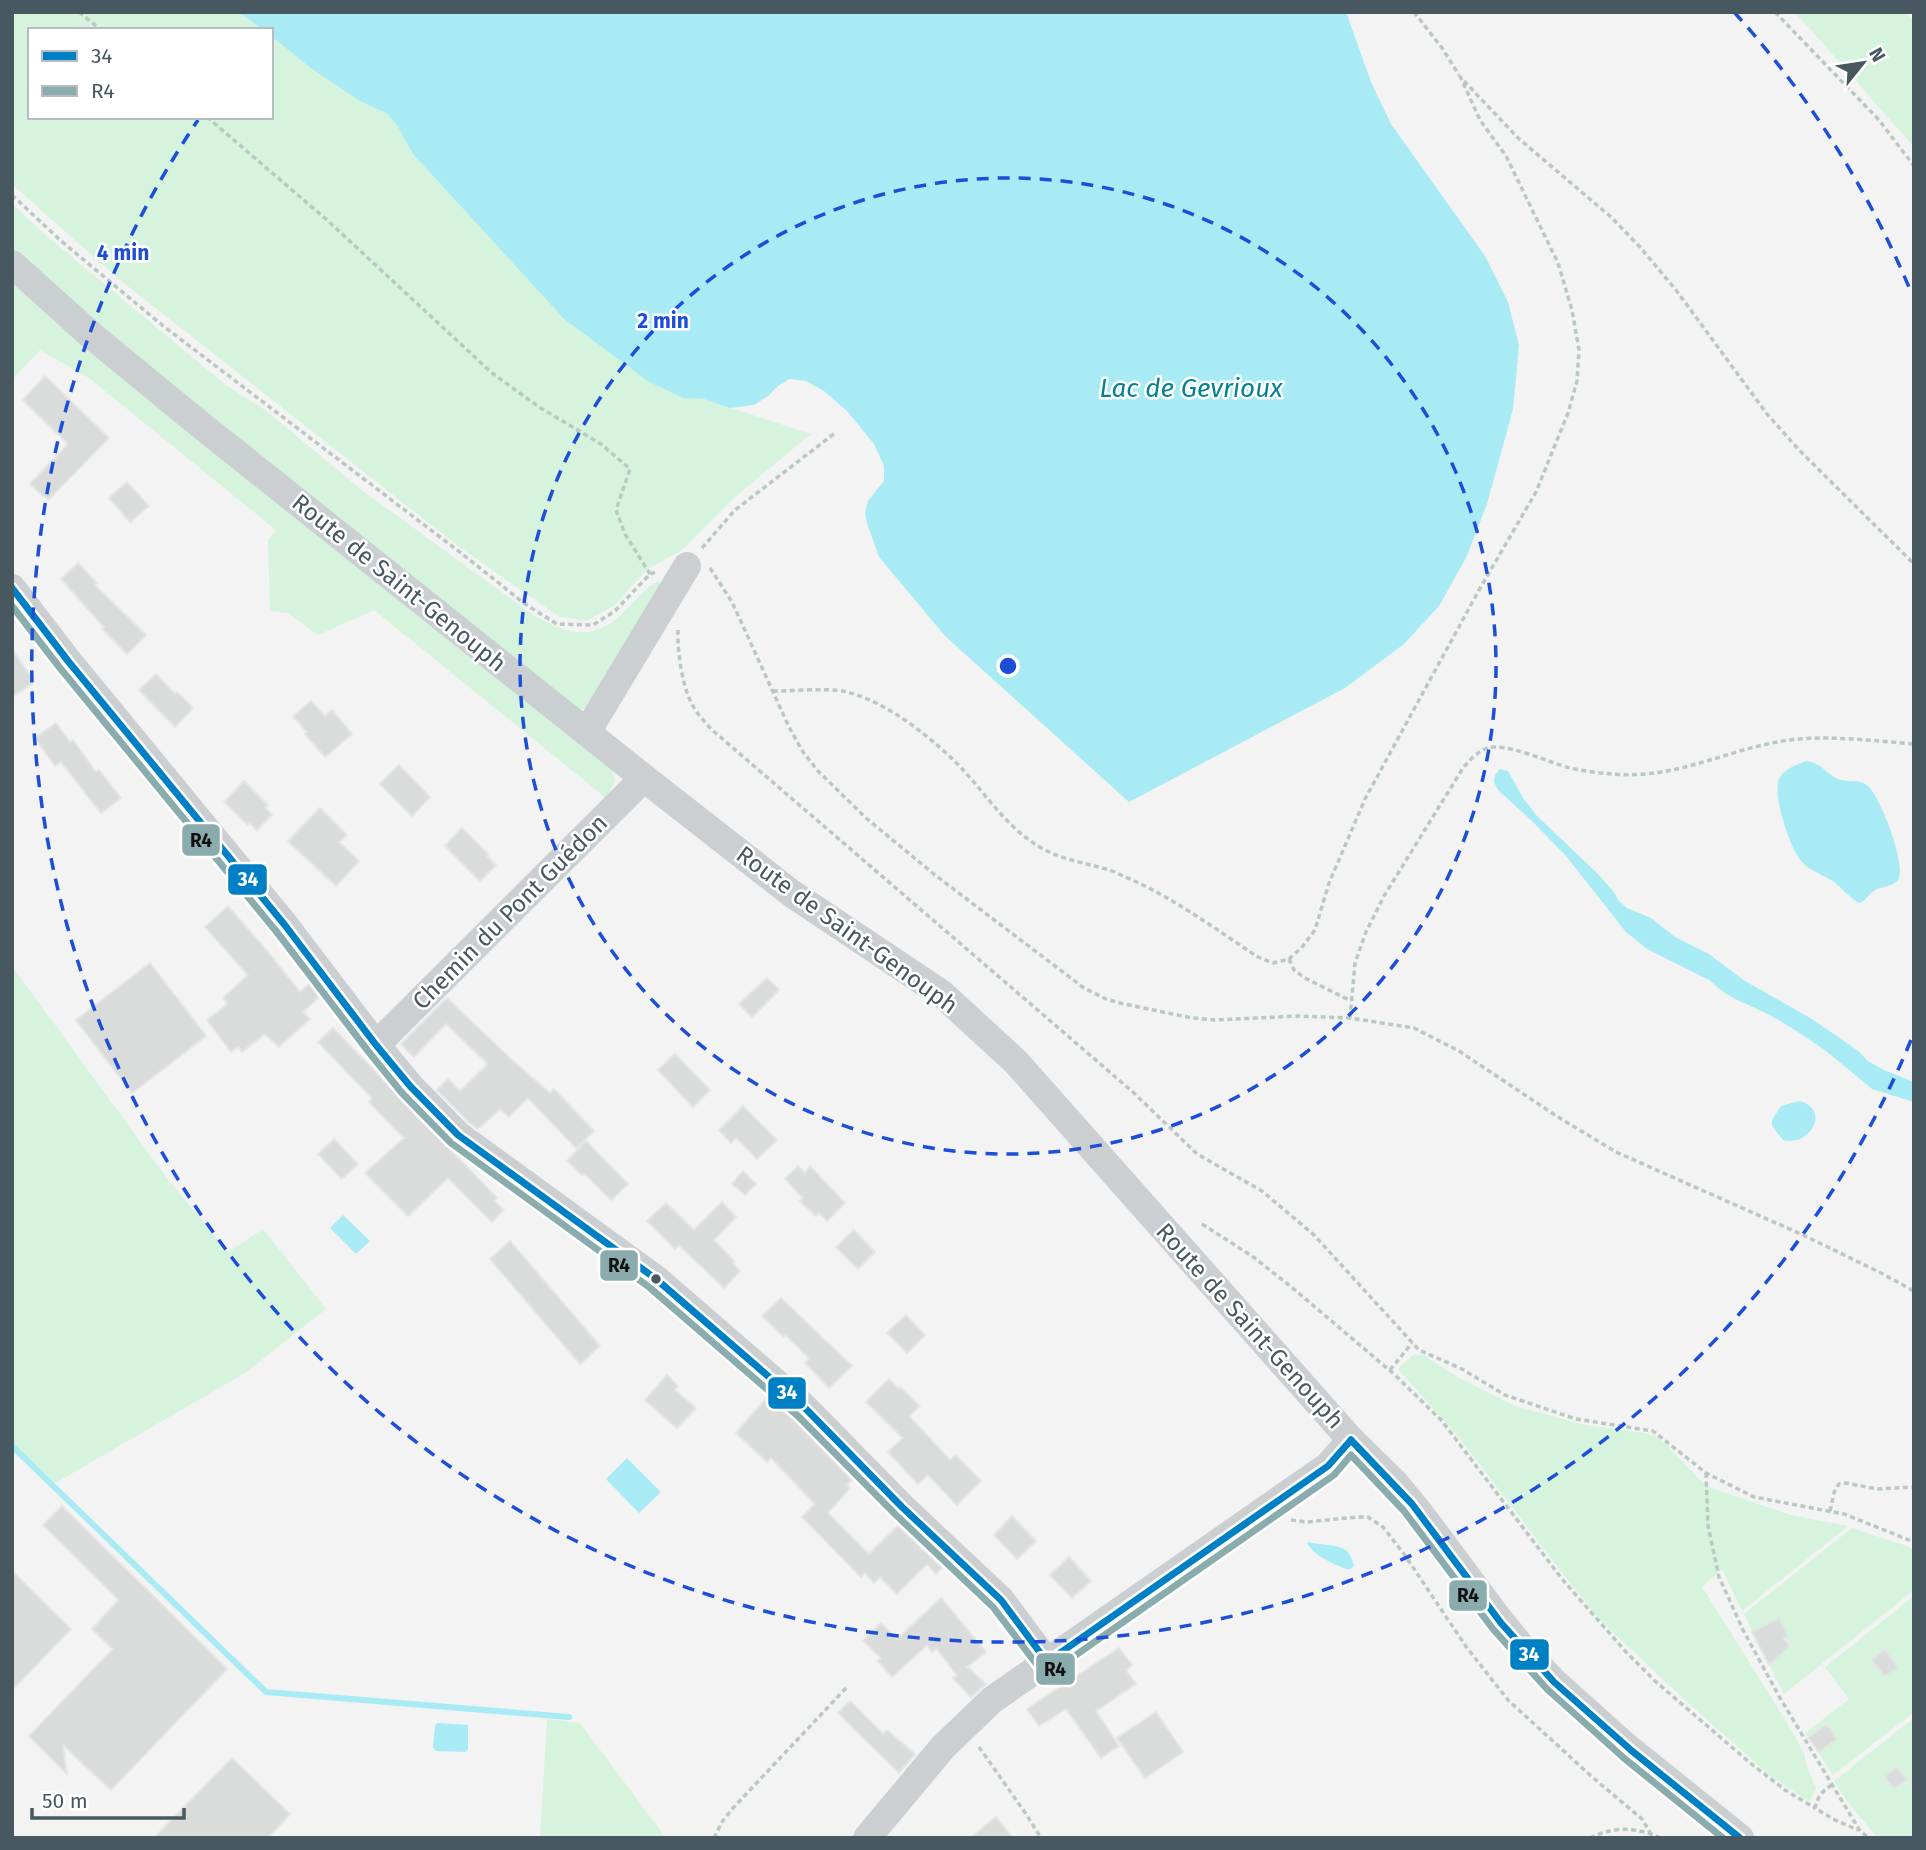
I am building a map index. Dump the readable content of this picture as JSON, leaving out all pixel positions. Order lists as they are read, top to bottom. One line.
{"streets":{"street":["Route de Saint-Genouph","Chemin du Pont Guédon"]},"crossings":[["Route de Saint-Genouph","Chemin du Pont Guédon"]],"water":["Lac de Gevrioux"],"lines":["transit line 34","transit line R4"],"legend":["34","R4"],"scale_bar":"50 m","north":"top right","rings":["4 min","2 min"]}
